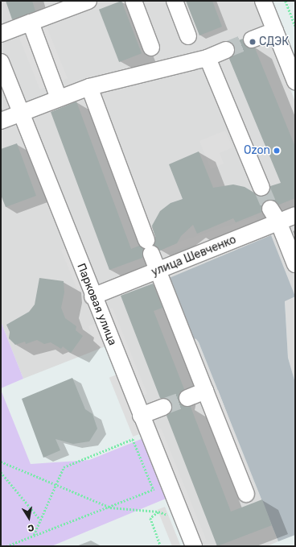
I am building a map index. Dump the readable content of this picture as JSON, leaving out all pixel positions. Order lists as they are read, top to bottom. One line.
{"streets":{"street":["улица Шевченко","Парковая улица"]},"crossings":[["улица Шевченко","Парковая улица"]],"places":["СДЭК","Ozon"],"north":"bottom"}
